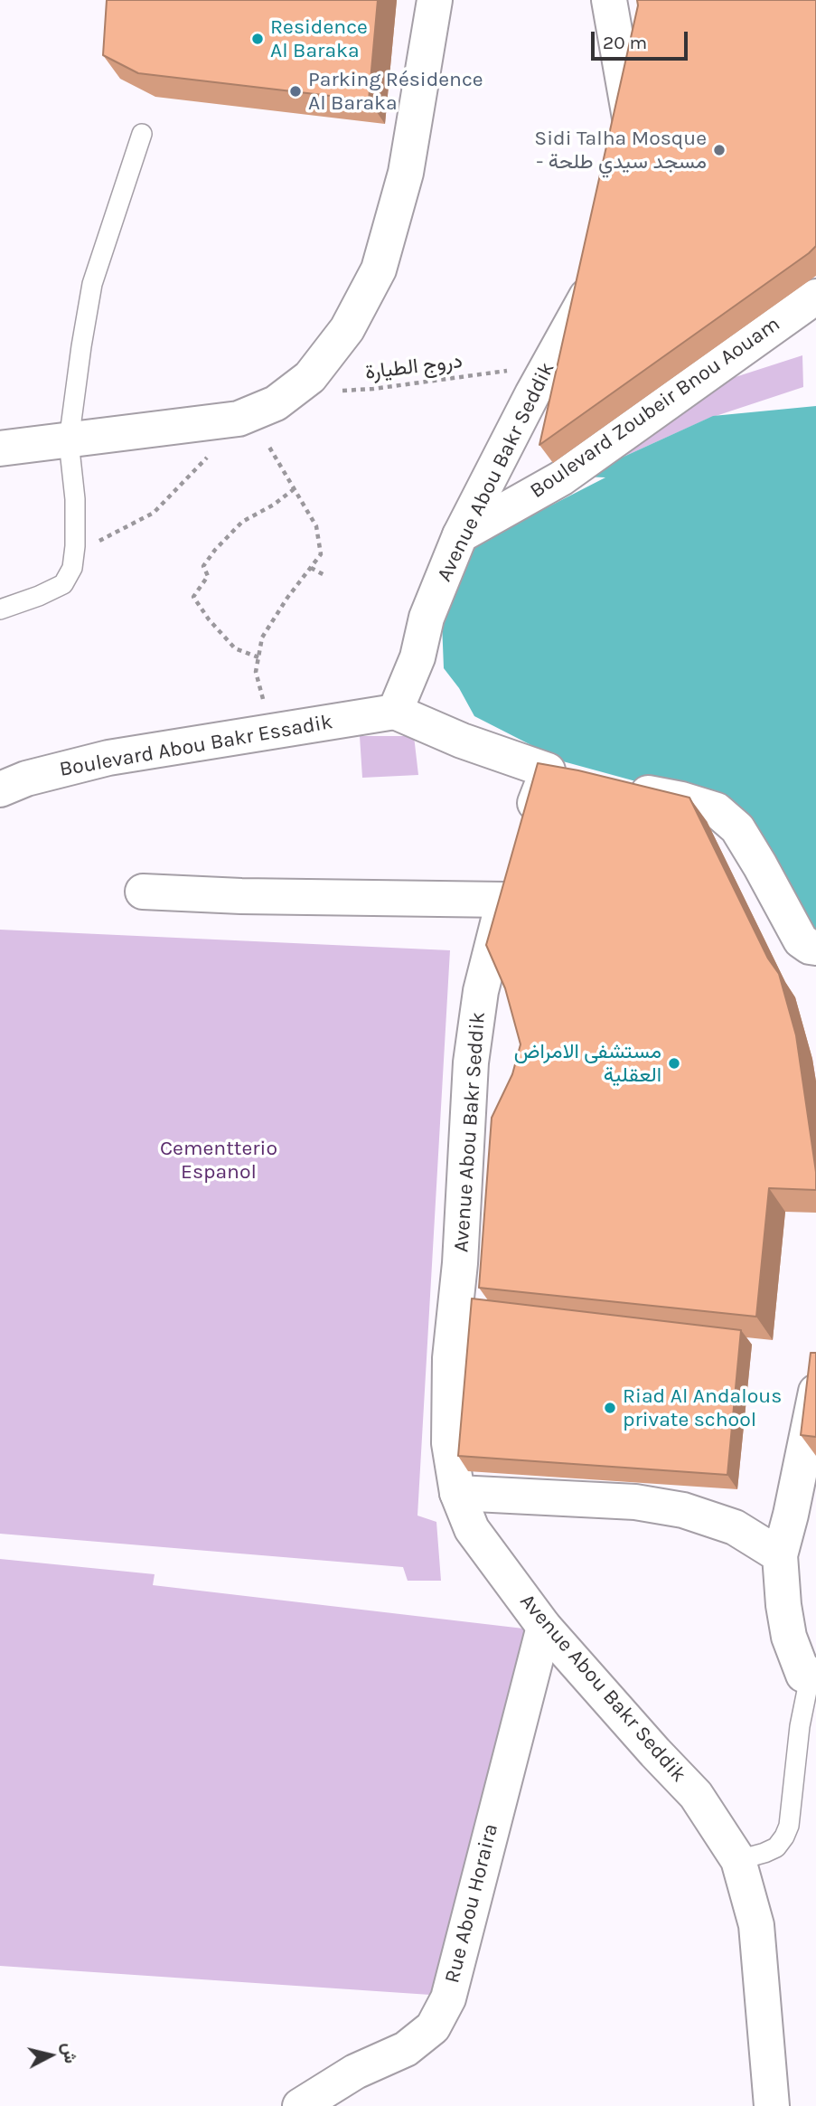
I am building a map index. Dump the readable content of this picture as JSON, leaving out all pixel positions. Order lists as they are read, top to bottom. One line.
{"streets":{"street":["Boulevard Zoubeir Bnou Aouam","Avenue Abou Bakr Seddik","Boulevard Abou Bakr Essadik","Rue Abou Horaira"],"path":["دروج الطيارة"]},"crossings":[["دروج الطيارة","Avenue Abou Bakr Seddik"],["Boulevard Zoubeir Bnou Aouam","Avenue Abou Bakr Seddik"],["Avenue Abou Bakr Seddik","Boulevard Abou Bakr Essadik"],["Avenue Abou Bakr Seddik","Rue Abou Horaira"]],"parks":["Cementterio Espanol"],"places":["Residence Al Baraka","Parking Résidence Al Baraka","Sidi Talha Mosque - مسجد سيدي طلحة","مستشفى الامراض العقلية","Riad Al Andalous private school"],"scale_bar":"20 m","north":"right"}
